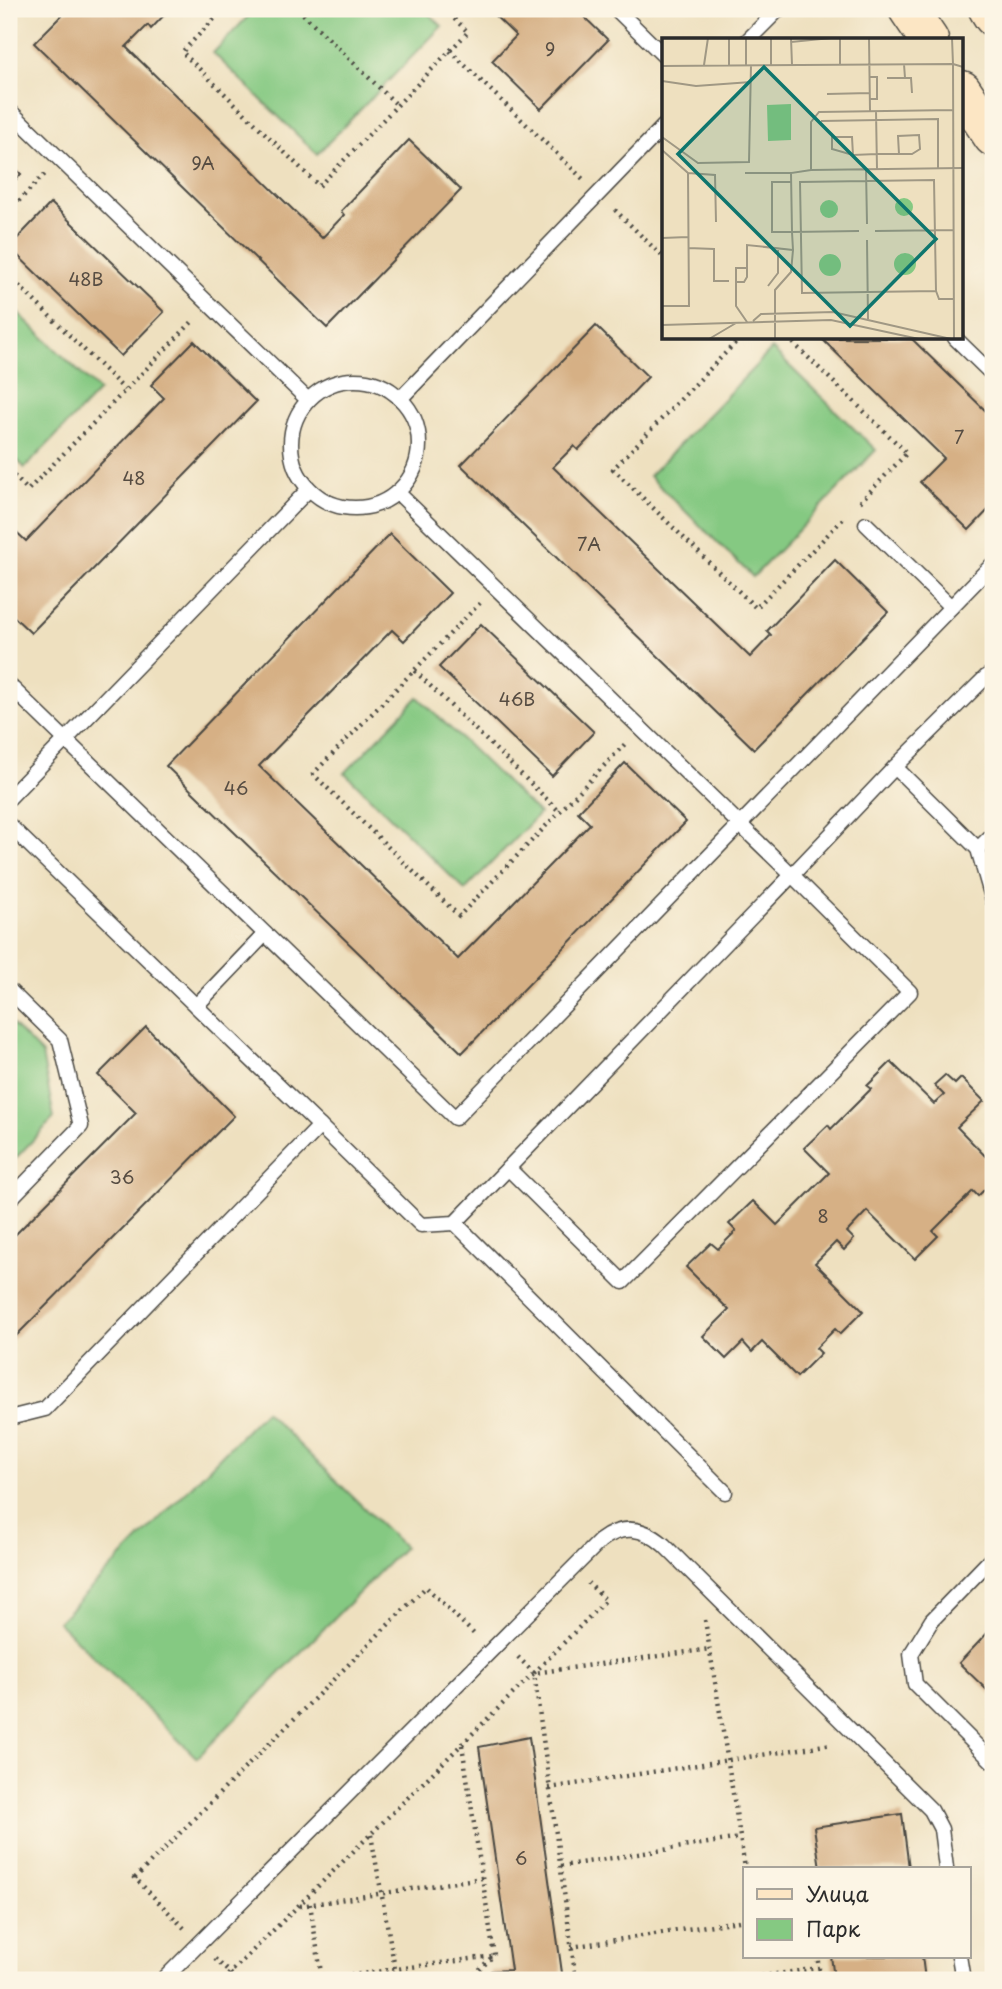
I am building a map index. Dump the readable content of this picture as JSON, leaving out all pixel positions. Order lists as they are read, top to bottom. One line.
{"house_numbers":["9","9А","48В","7","48","7А","46В","46","36","8","6"],"legend":["Улица","Парк"]}
